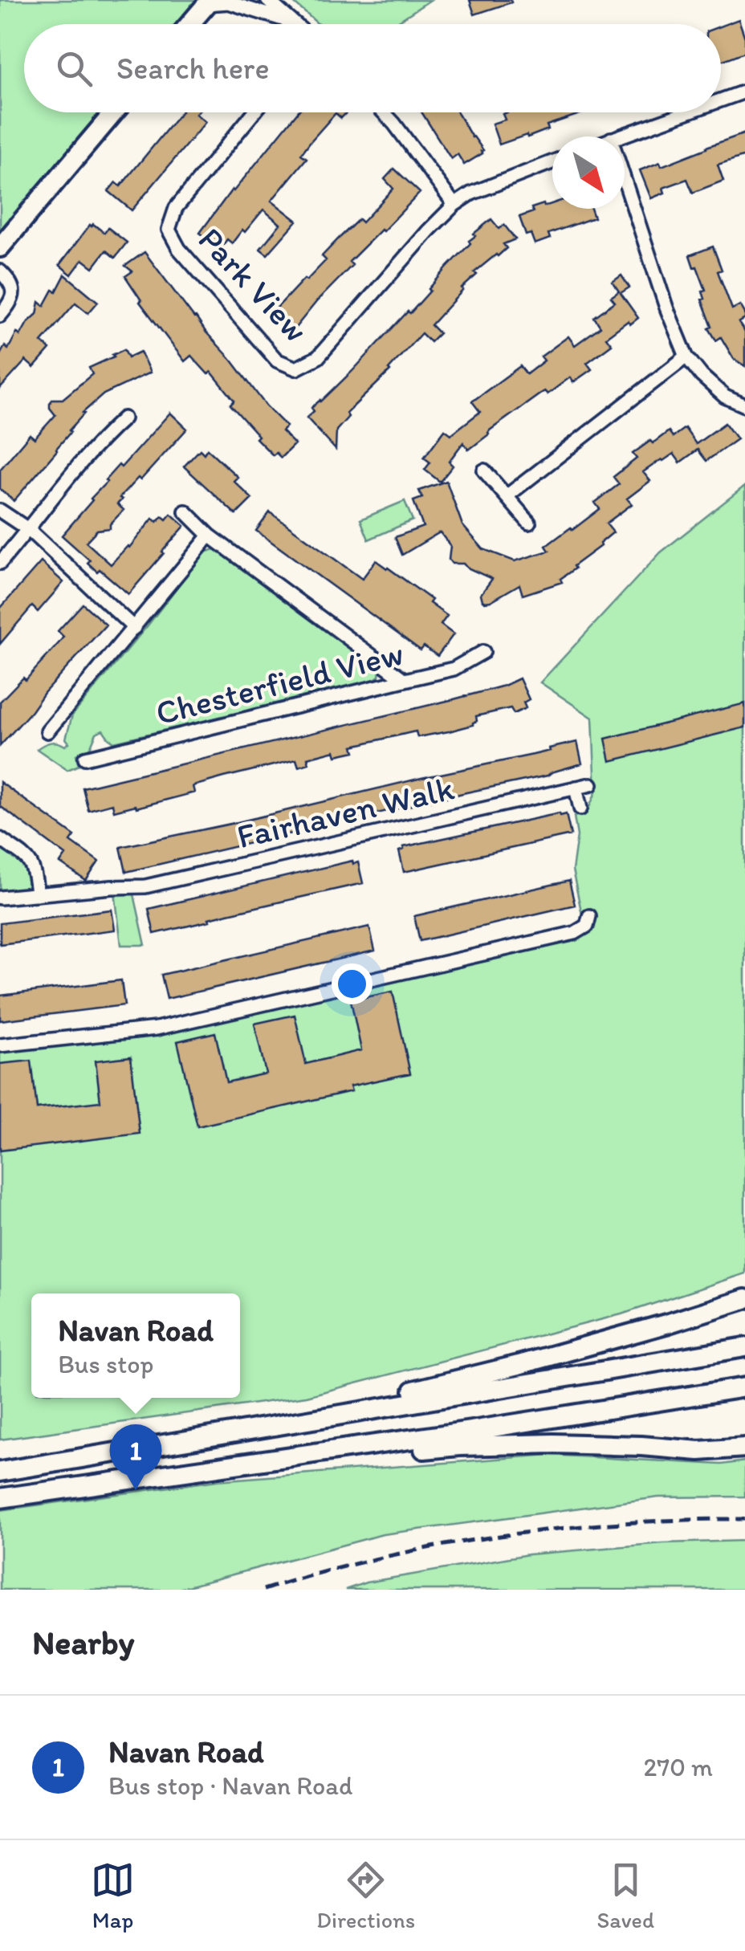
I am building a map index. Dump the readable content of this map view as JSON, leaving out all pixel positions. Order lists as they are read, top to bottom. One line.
{"streets":{"street":["Park View","Chesterfield View","Fairhaven Walk"]},"north":"bottom right","page":{"search":"Search here","popup":["Navan Road","Bus stop"],"pins":"1","heading":"Nearby","list":[{"mark":"1","name":"Navan Road","note":"Bus stop · Navan Road","value":"270 m"}],"nav":["Map","Directions","Saved"]}}
